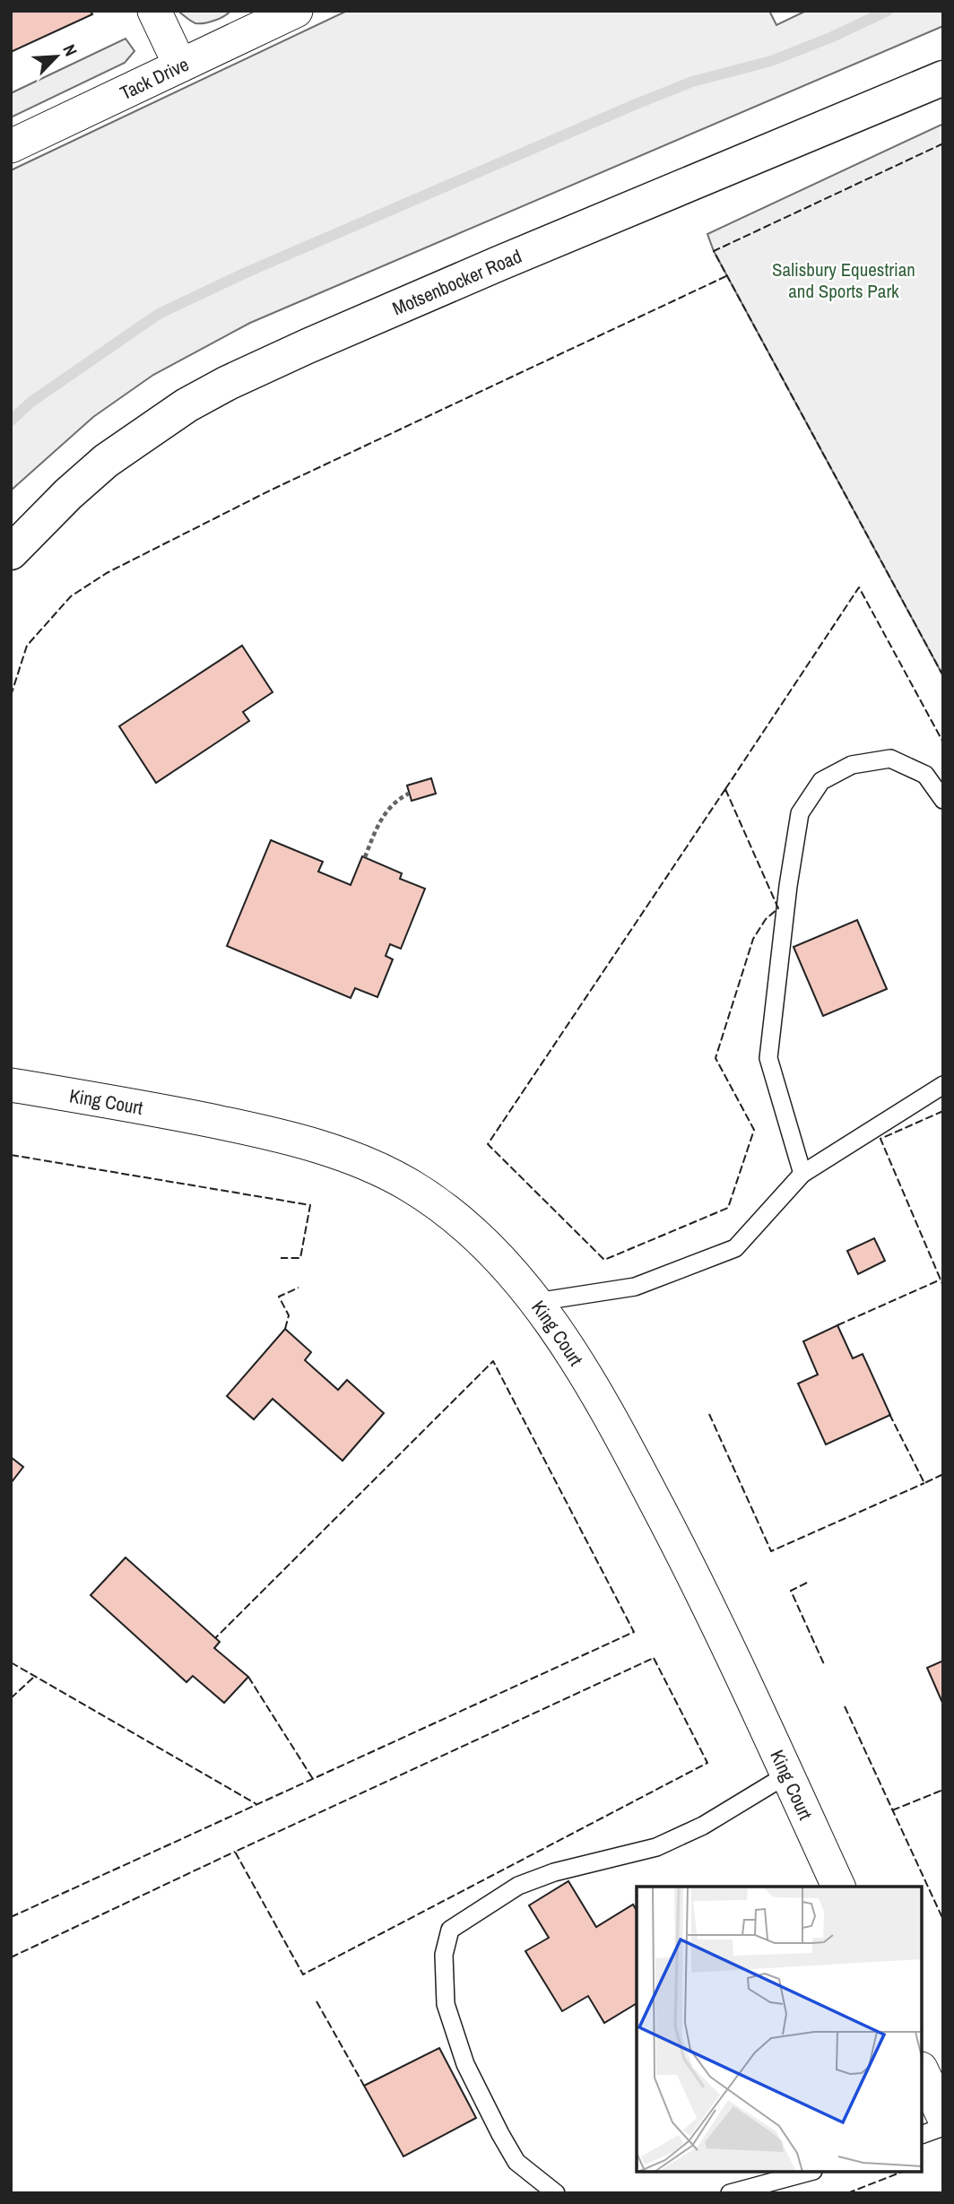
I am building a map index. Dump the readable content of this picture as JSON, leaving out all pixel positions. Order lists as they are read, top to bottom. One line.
{"streets":{"main road":["Motsenbocker Road"],"street":["Tack Drive","King Court"]},"parks":["Salisbury Equestrian and Sports Park"],"north":"top right"}
